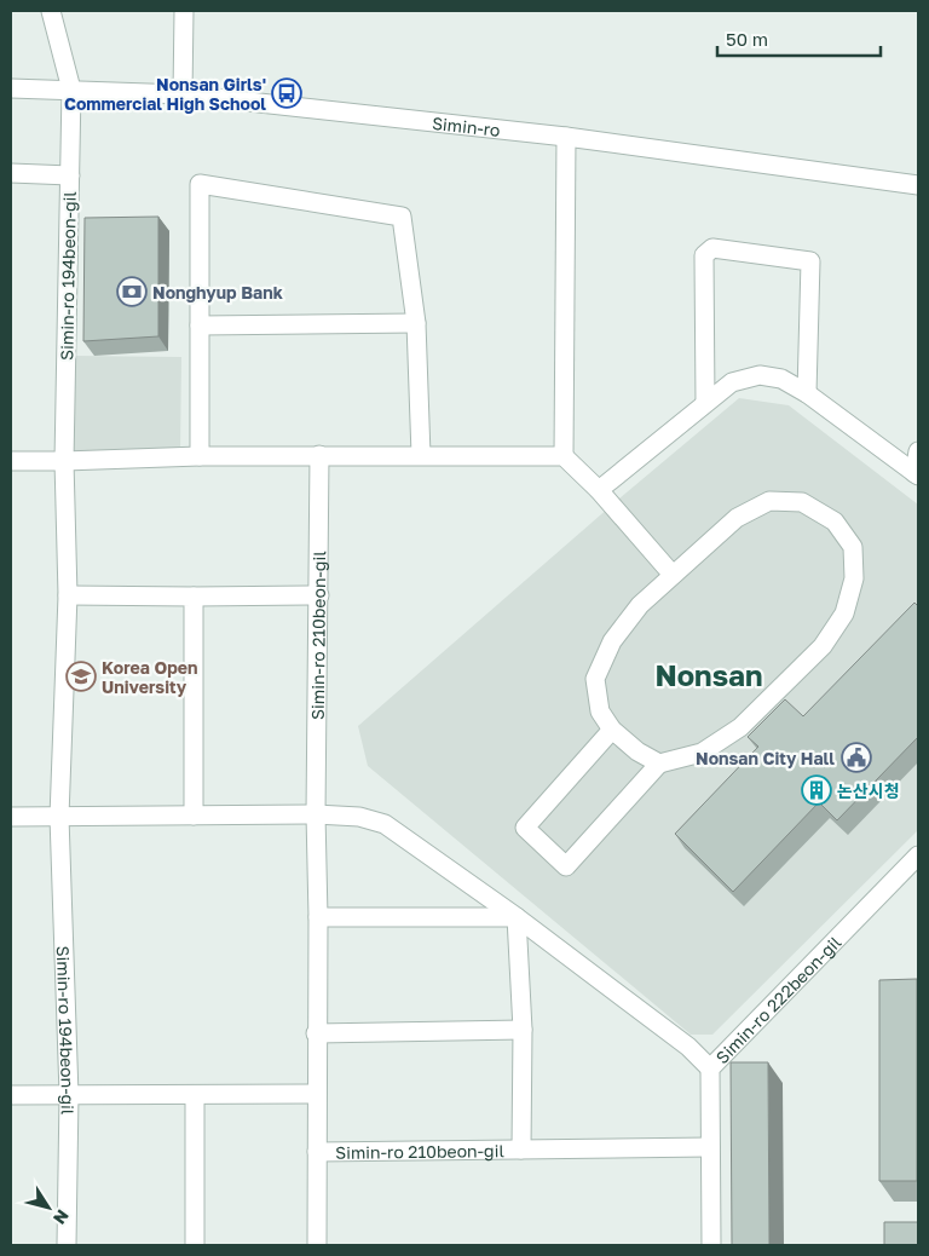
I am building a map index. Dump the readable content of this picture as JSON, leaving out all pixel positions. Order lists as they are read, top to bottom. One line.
{"streets":{"street":["Simin-ro","Simin-ro 194beon-gil","Simin-ro 210beon-gil","Simin-ro 222beon-gil"]},"crossings":[["Simin-ro","Simin-ro 194beon-gil"],["Simin-ro 210beon-gil","Simin-ro 222beon-gil"]],"districts":["Nonsan"],"places":{"bus stop":["Nonsan Girls' Commercial High School"],"bank":["Nonghyup Bank"],"school or university":["Korea Open University"],"public building":["Nonsan City Hall"],"building":["논산시청"]},"scale_bar":"50 m","north":"bottom right"}
